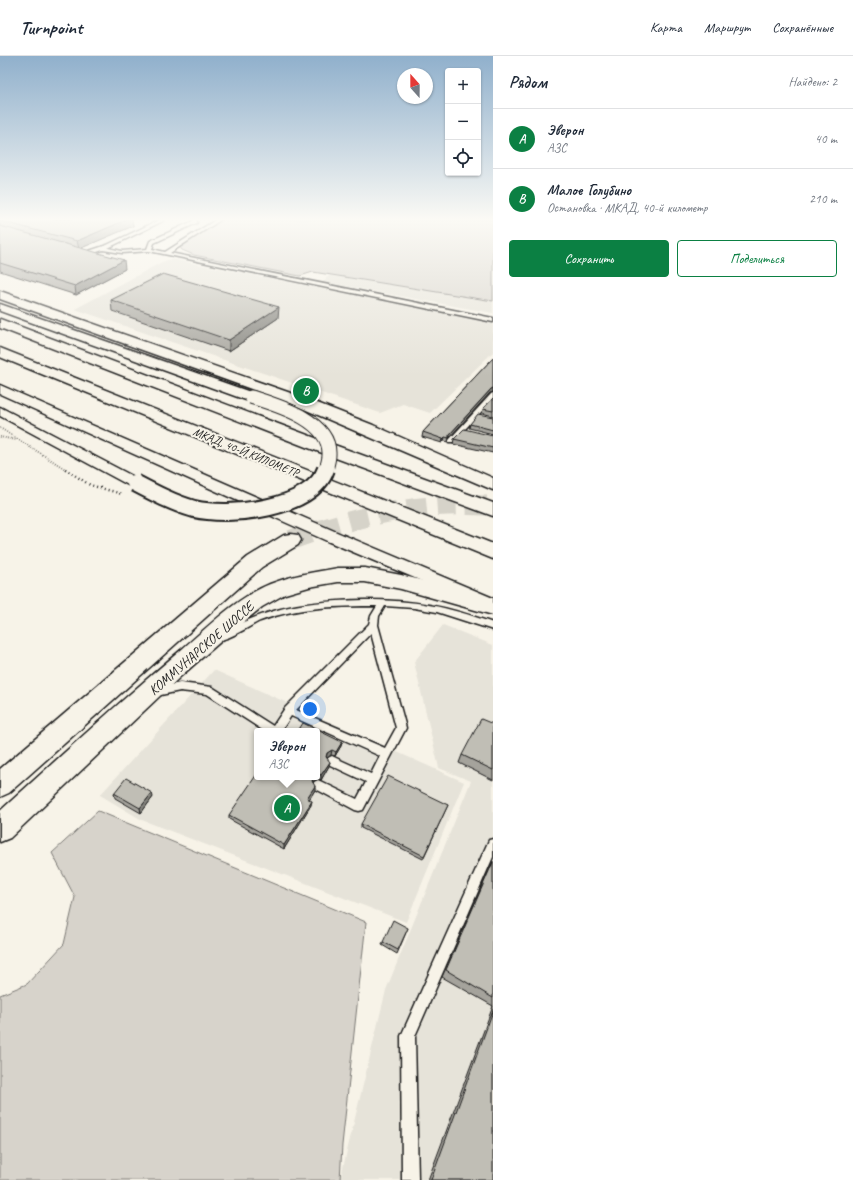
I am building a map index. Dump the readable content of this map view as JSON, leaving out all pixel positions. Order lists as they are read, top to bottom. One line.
{"streets":{"main road":["МКАД, 40-Й КИЛОМЕТР","КОММУНАРСКОЕ ШОССЕ"]},"north":"top","page":{"header":"Turnpoint","nav":["Карта","Маршрут","Сохранённые"],"heading":["Рядом","Найдено: 2"],"map_buttons":["+","−"],"list":[{"mark":"A","name":"Эверон","note":"АЗС","value":"40 m"},{"mark":"B","name":"Малое Голубино","note":"Остановка · МКАД, 40-й километр","value":"210 m"}],"buttons":["Сохранить","Поделиться"],"pins":["B","A"],"popup":["Эверон","АЗС"]}}
